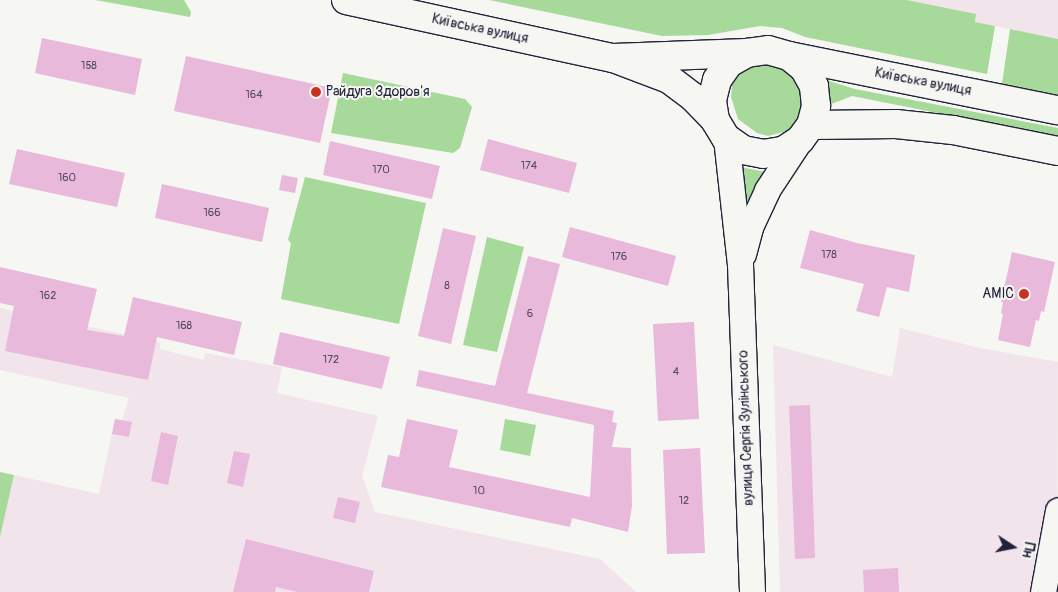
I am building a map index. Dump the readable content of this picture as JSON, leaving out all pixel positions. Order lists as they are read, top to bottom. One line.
{"streets":{"main road":["Київська вулиця"],"street":["вулиця Сергія Зулінського"]},"places":["Райдуга Здоров'я","АМІС"],"house_numbers":["158","164","174","170","160","166","178","176","8","162","6","168","172","4","10","12"],"north":"right"}
